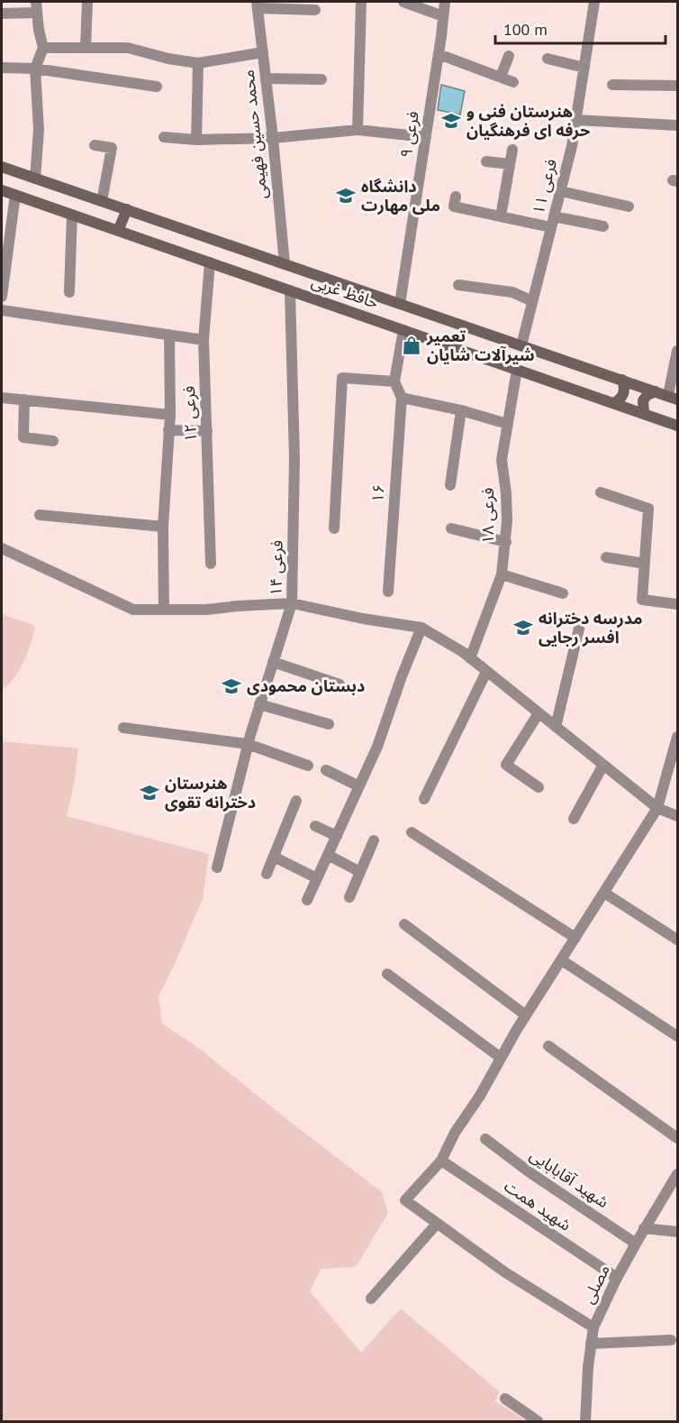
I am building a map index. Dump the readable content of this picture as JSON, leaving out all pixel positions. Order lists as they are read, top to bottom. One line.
{"streets":{"main road":["حافظ غربی"],"street":["محمد حسین فهیمی","فرعی ۹","فرعی ۱۱","فرعی ۱۲","۱۶","فرعی ۱۸","فرعی ۱۴","شهید آقابابایی","شهید همت","مصلی"]},"crossings":[["محمد حسین فهیمی","حافظ غربی"],["فرعی ۹","حافظ غربی"],["فرعی ۱۱","حافظ غربی"],["حافظ غربی","فرعی ۱۲"],["حافظ غربی","۱۶"],["حافظ غربی","فرعی ۱۸"],["حافظ غربی","فرعی ۱۴"],["شهید آقابابایی","مصلی"],["شهید همت","مصلی"]],"places":{"school or university":["هنرستان فنی و حرفه ای فرهنگیان","دانشگاه ملی مهارت","مدرسه دخترانه افسر رجایی","دبستان محمودی","هنرستان دخترانه تقوی"],"shop":["تعمیر شیرآلات شایان"]},"scale_bar":"100 m"}
